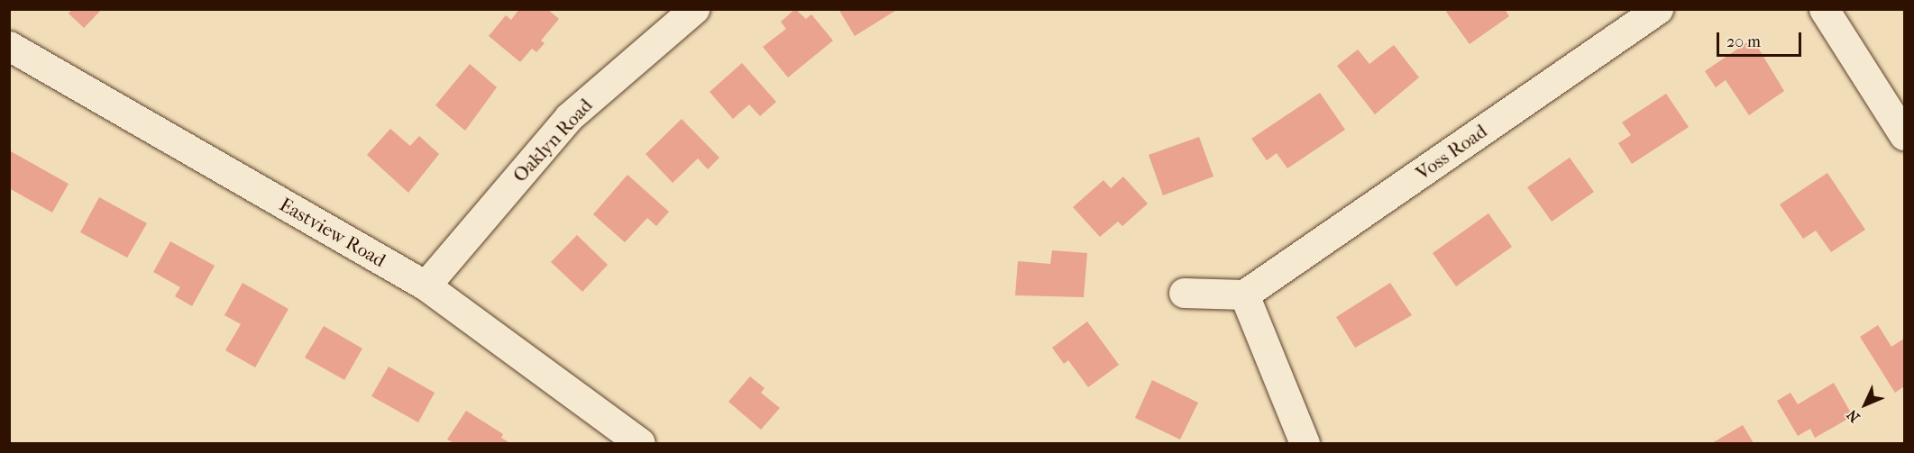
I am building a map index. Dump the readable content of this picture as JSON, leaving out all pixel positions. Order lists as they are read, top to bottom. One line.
{"streets":{"street":["Oaklyn Road","Voss Road","Eastview Road"]},"crossings":[["Oaklyn Road","Eastview Road"]],"scale_bar":"20 m","north":"bottom left"}
